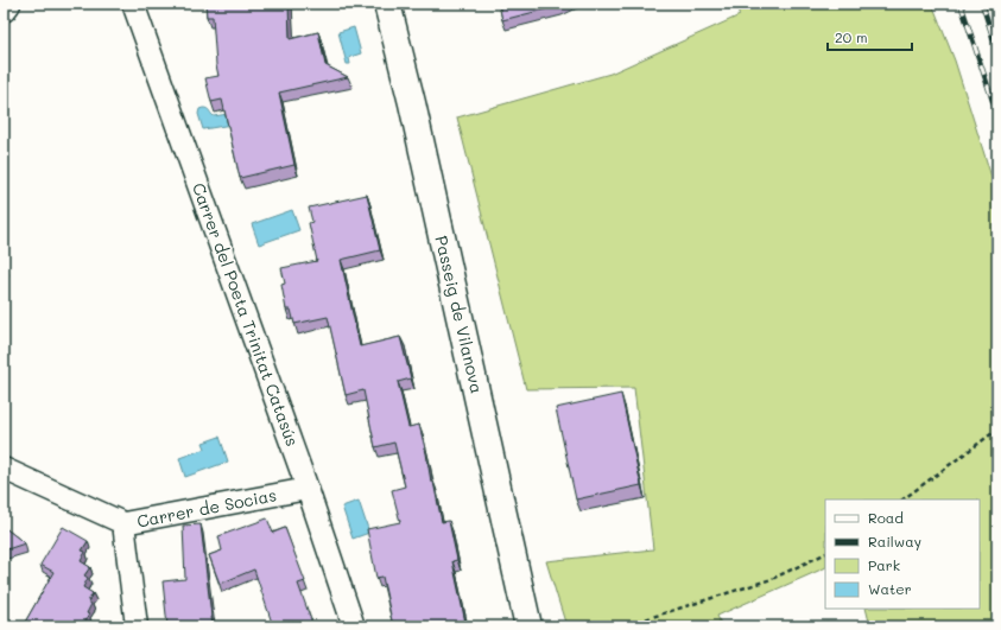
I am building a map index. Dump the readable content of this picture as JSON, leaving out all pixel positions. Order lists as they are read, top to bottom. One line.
{"streets":{"street":["Carrer del Poeta Trinitat Catasús","Passeig de Vilanova","Carrer de Socias"]},"crossings":[["Carrer del Poeta Trinitat Catasús","Carrer de Socias"]],"legend":["Road","Railway","Park","Water"],"scale_bar":"20 m"}
